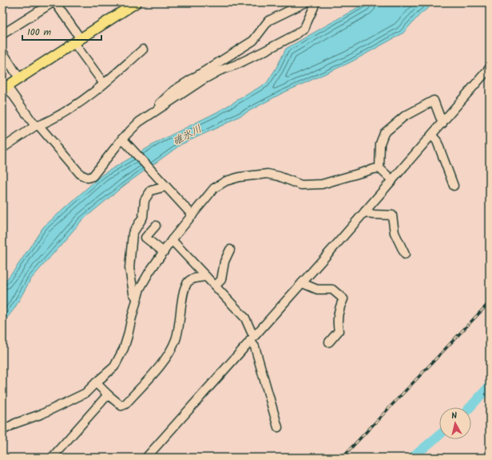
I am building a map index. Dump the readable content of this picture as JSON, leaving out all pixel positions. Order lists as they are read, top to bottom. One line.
{"water":["碓氷川"],"scale_bar":"100 m","north":"top"}
